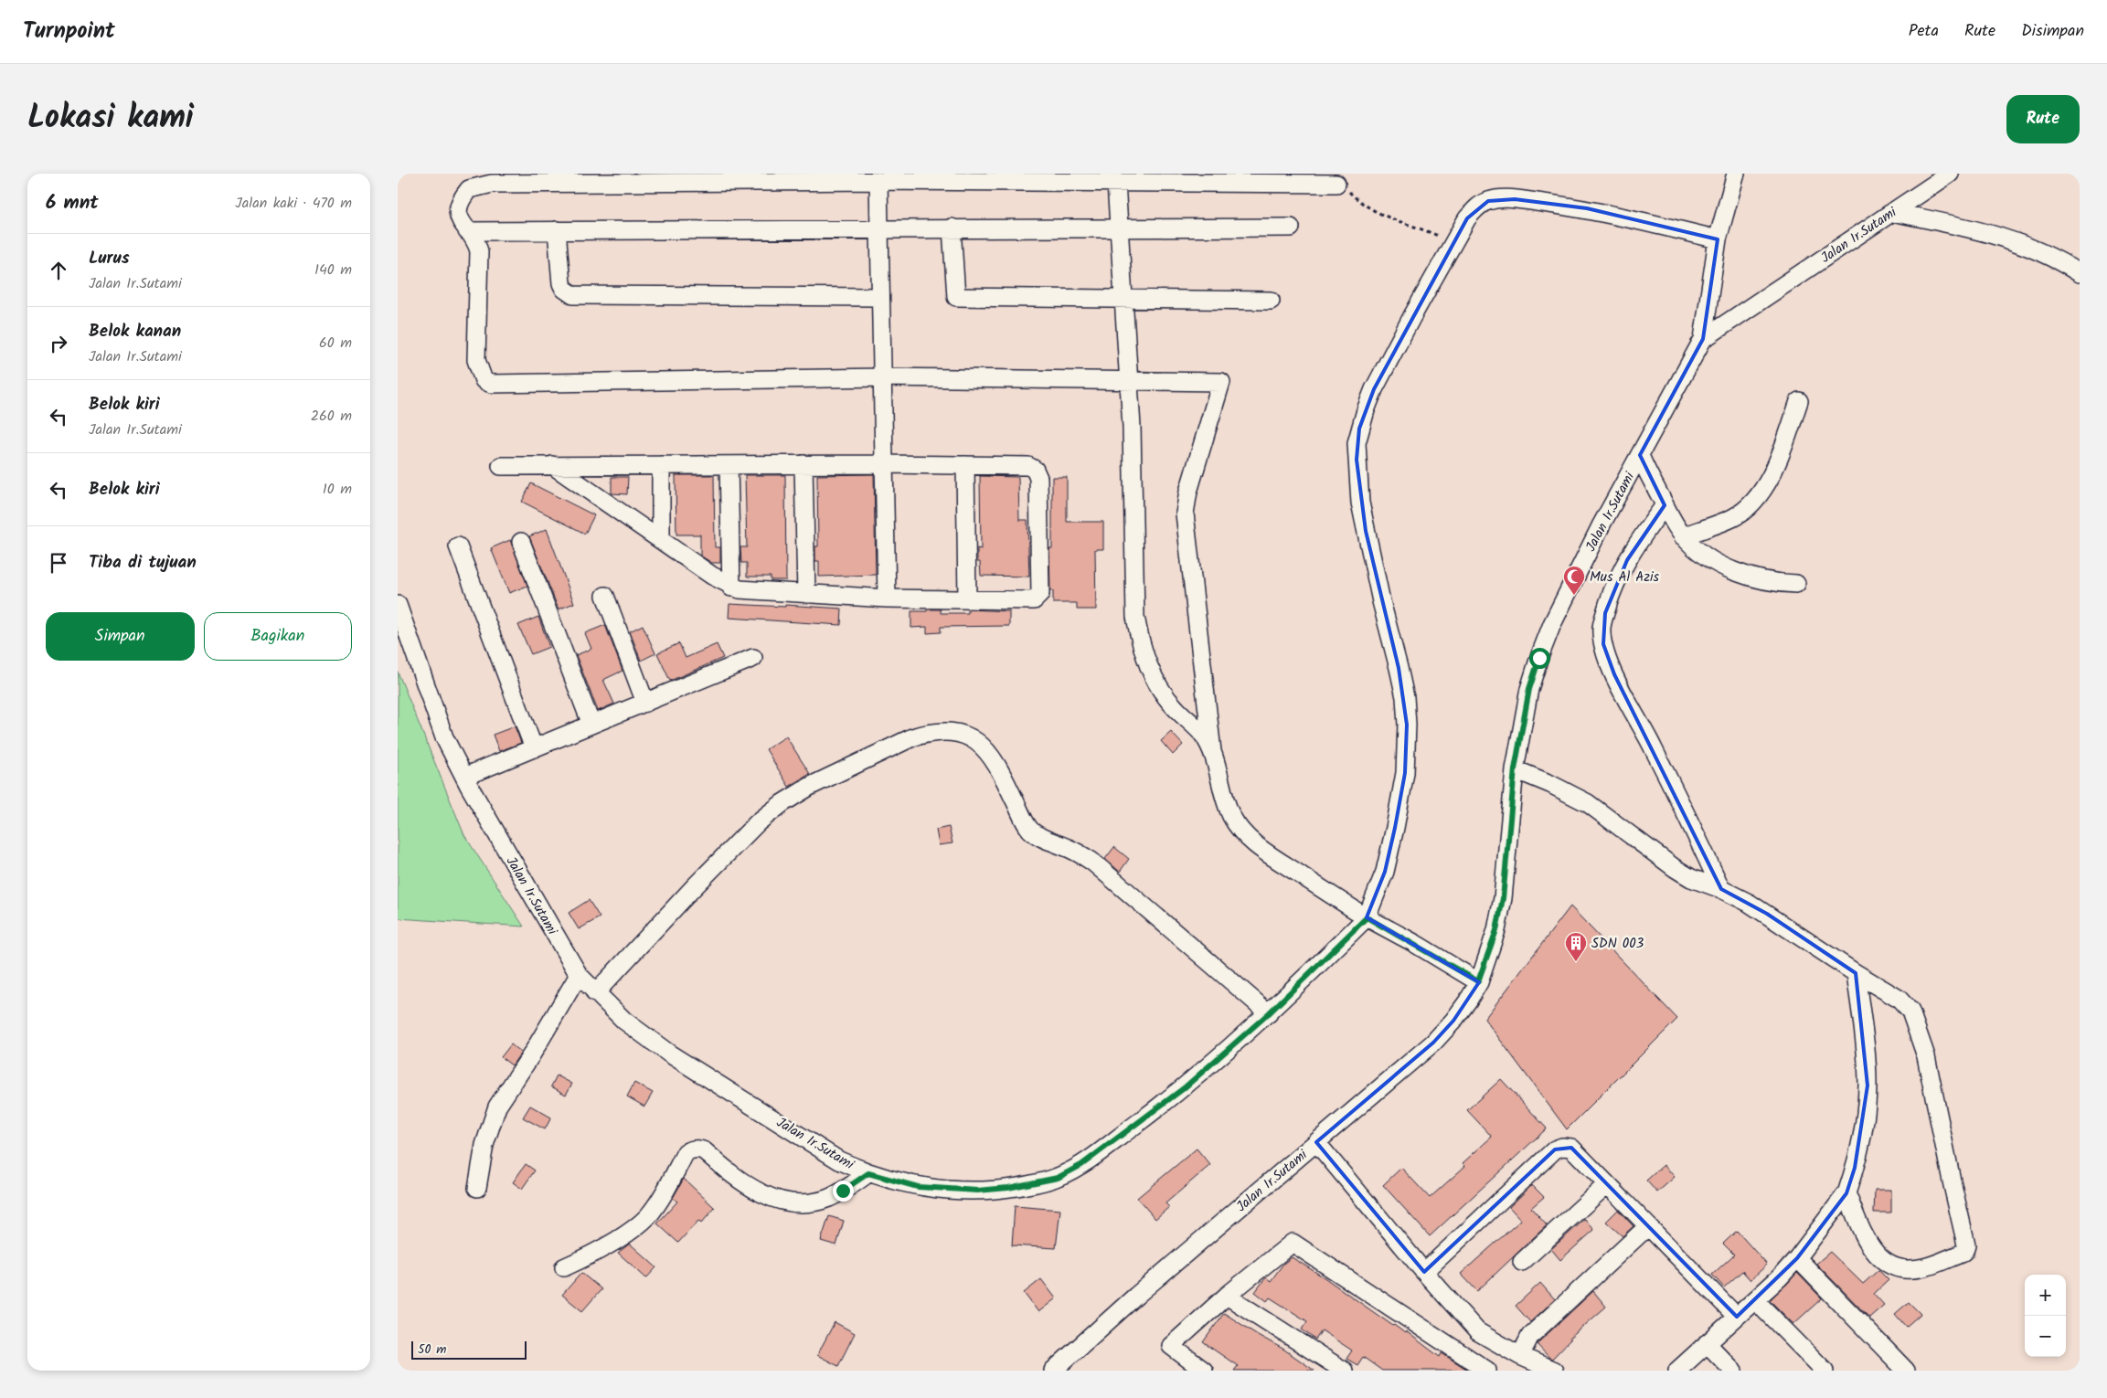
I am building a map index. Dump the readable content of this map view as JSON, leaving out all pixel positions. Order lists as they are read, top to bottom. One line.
{"streets":{"street":["Jalan Ir.Sutami"]},"places":{"mosque":["Mus Al Azis"],"building":["SDN 003"]},"scale_bar":"50 m","page":{"header":"Turnpoint","nav":["Peta","Rute","Disimpan"],"title":"Lokasi kami","buttons":["Rute",["Simpan","Bagikan"]],"heading":["6 mnt","Jalan kaki · 470 m"],"list":[["Lurus","Jalan Ir.Sutami","140 m"],["Belok kanan","Jalan Ir.Sutami","60 m"],["Belok kiri","Jalan Ir.Sutami","260 m"],["Belok kiri","10 m"],"Tiba di tujuan"],"map_buttons":["+","−"],"scale":"50 m"}}
